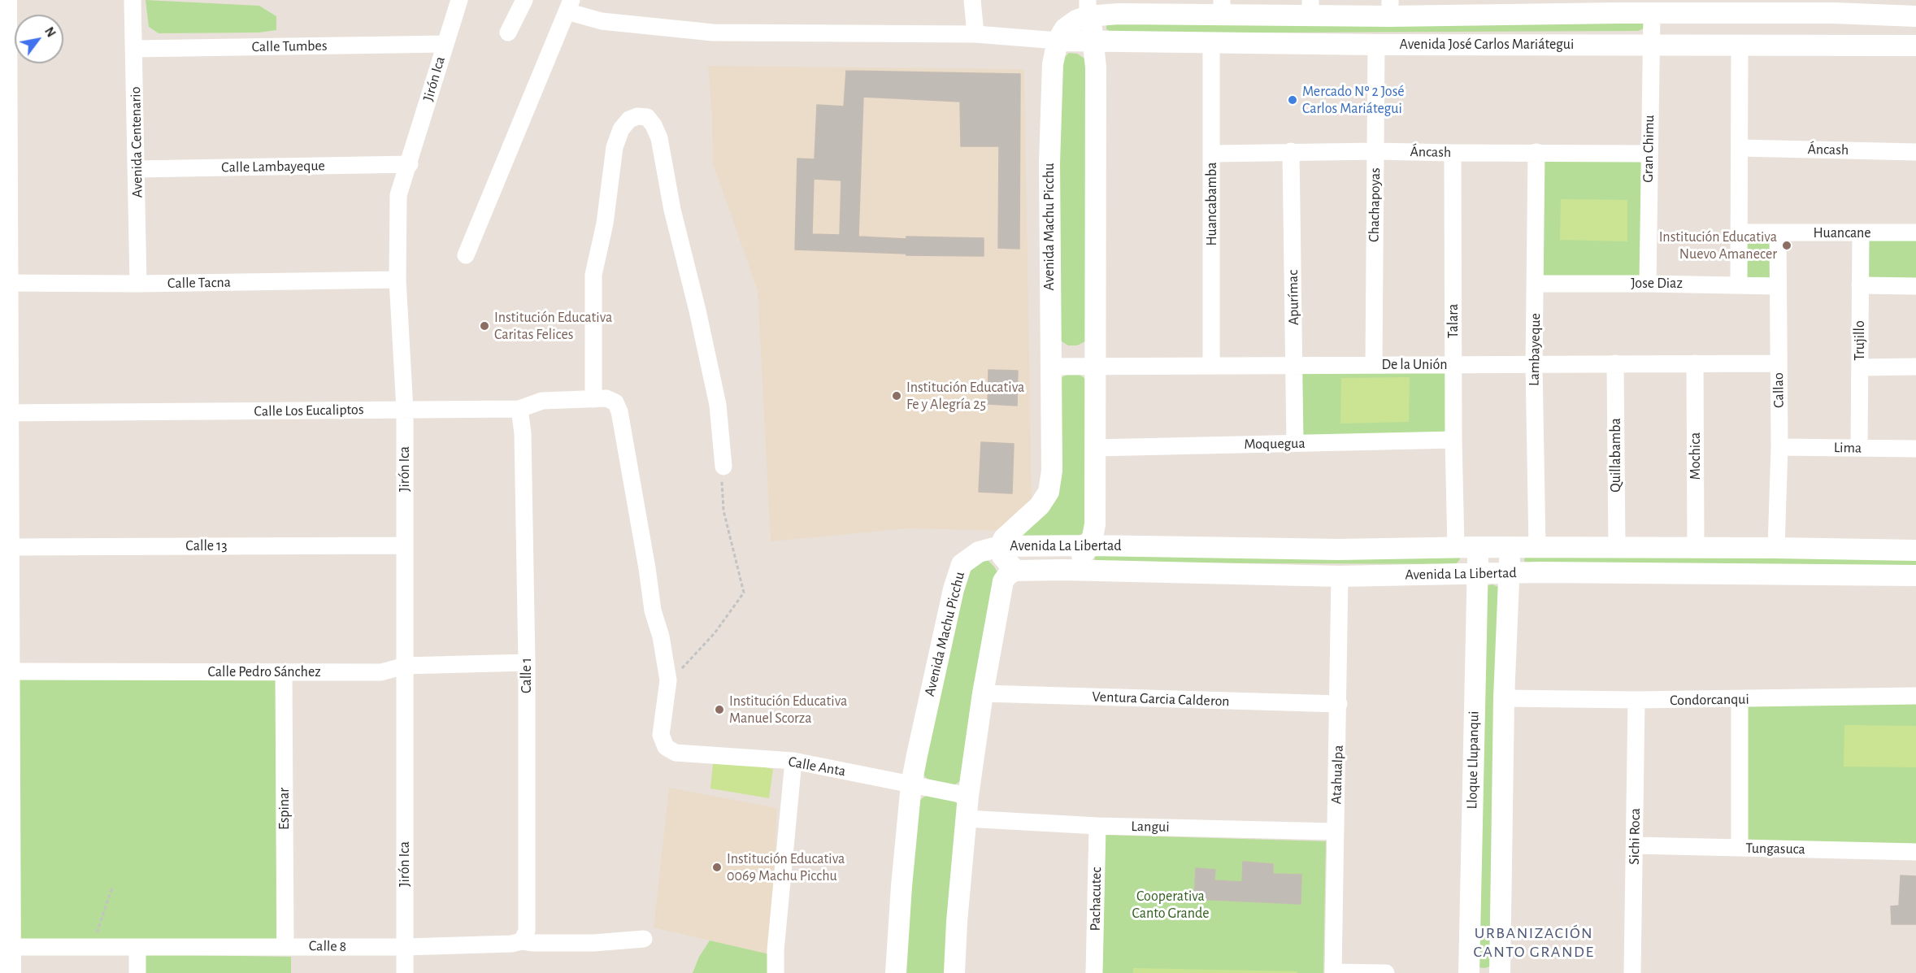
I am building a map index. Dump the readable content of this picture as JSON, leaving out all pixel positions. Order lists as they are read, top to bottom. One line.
{"streets":{"street":["Avenida José Carlos Mariátegui","Calle Tumbes","Jirón Ica","Avenida Centenario","Gran Chimu","Áncash","Calle Lambayeque","Huancabamba","Chachapoyas","Avenida Machu Picchu","Huancane","Calle Tacna","Jose Diaz","Apurímac","Talara","Trujillo","Lambayeque","De la Unión","Callao","Calle Los Eucaliptos","Moquegua","Lima","Quillabamba","Mochica","Calle 13","Avenida La Libertad","Calle Pedro Sánchez","Calle 1","Ventura Garcia Calderon","Condorcanqui","Lloque Llupanqui","Calle Anta","Atahualpa","Espinar","Langui","Sichi Roca","Tungasuca","Pachacutec","Calle 8"]},"crossings":[["Avenida José Carlos Mariátegui","Gran Chimu"],["Avenida José Carlos Mariátegui","Huancabamba"],["Avenida José Carlos Mariátegui","Chachapoyas"],["Avenida José Carlos Mariátegui","Avenida Machu Picchu"],["Calle Tumbes","Jirón Ica"],["Calle Tumbes","Avenida Centenario"],["Jirón Ica","Calle Lambayeque"],["Jirón Ica","Calle Tacna"],["Jirón Ica","Calle Los Eucaliptos"],["Jirón Ica","Calle 13"],["Jirón Ica","Calle Pedro Sánchez"],["Jirón Ica","Calle 8"],["Avenida Centenario","Calle Lambayeque"],["Avenida Centenario","Calle Tacna"],["Gran Chimu","Áncash"],["Gran Chimu","Jose Diaz"],["Áncash","Huancabamba"],["Áncash","Chachapoyas"],["Áncash","Apurímac"],["Áncash","Talara"],["Áncash","Lambayeque"],["Huancabamba","De la Unión"],["Chachapoyas","De la Unión"],["Avenida Machu Picchu","De la Unión"],["Avenida Machu Picchu","Avenida La Libertad"],["Avenida Machu Picchu","Calle Anta"],["Huancane","Trujillo"],["Huancane","Callao"],["Jose Diaz","Lambayeque"],["Jose Diaz","Callao"],["Apurímac","De la Unión"],["Apurímac","Moquegua"],["Talara","De la Unión"],["Talara","Moquegua"],["Talara","Avenida La Libertad"],["Trujillo","Lima"],["Lambayeque","De la Unión"],["Lambayeque","Avenida La Libertad"],["De la Unión","Callao"],["De la Unión","Quillabamba"],["De la Unión","Mochica"],["Callao","Lima"],["Callao","Avenida La Libertad"],["Calle Los Eucaliptos","Calle 1"],["Calle Los Eucaliptos","Calle Anta"],["Quillabamba","Avenida La Libertad"],["Mochica","Avenida La Libertad"],["Avenida La Libertad","Lloque Llupanqui"],["Avenida La Libertad","Atahualpa"],["Calle Pedro Sánchez","Calle 1"],["Calle Pedro Sánchez","Espinar"],["Calle 1","Calle 8"],["Ventura Garcia Calderon","Atahualpa"],["Condorcanqui","Lloque Llupanqui"],["Condorcanqui","Sichi Roca"],["Atahualpa","Langui"],["Espinar","Calle 8"],["Langui","Pachacutec"],["Sichi Roca","Tungasuca"]],"districts":["URBANIZACIÓN CANTO GRANDE"],"parks":["Cooperativa Canto Grande"],"places":["Mercado Nº 2 José Carlos Mariátegui","Institución Educativa Nuevo Amanecer","Institución Educativa Caritas Felices","Institución Educativa Fe y Alegría 25","Institución Educativa Manuel Scorza","Institución Educativa 0069 Machu Picchu"],"north":"top right"}
